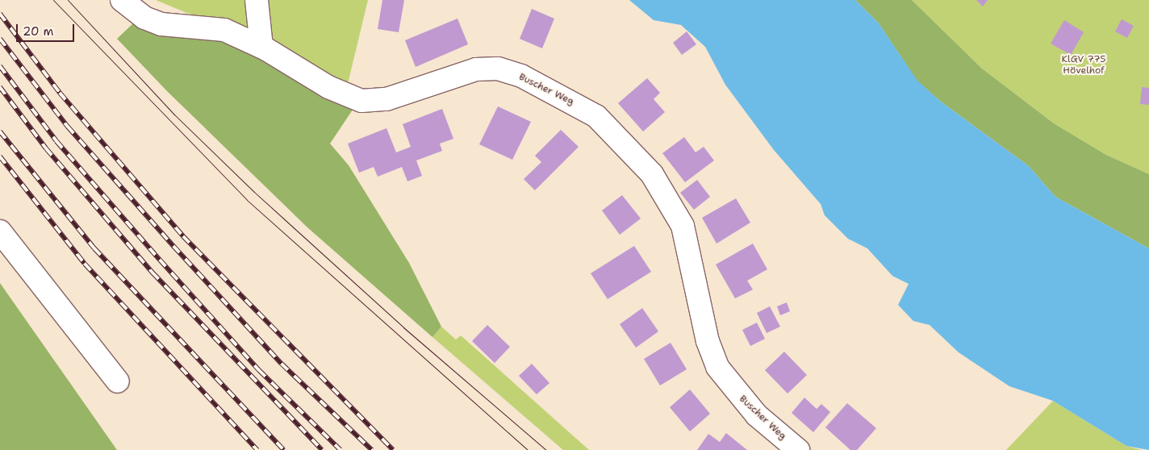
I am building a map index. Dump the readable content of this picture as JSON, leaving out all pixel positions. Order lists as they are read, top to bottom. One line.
{"streets":{"street":["Buscher Weg"]},"parks":["KlGV 775 Hövelhof"],"scale_bar":"20 m"}
